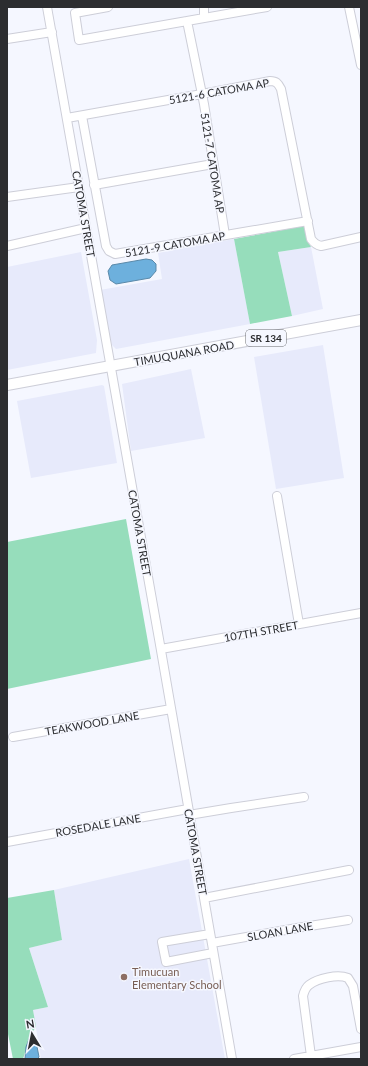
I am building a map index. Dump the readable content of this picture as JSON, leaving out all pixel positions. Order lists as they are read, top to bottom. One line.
{"streets":{"main road":["SR 134","TIMUQUANA ROAD"],"street":["5121-6 CATOMA AP","5121-7 CATOMA AP","CATOMA STREET","5121-9 CATOMA AP","107TH STREET","TEAKWOOD LANE","ROSEDALE LANE","SLOAN LANE"]},"crossings":[["5121-6 CATOMA AP","5121-7 CATOMA AP"],["5121-6 CATOMA AP","CATOMA STREET"],["5121-6 CATOMA AP","5121-9 CATOMA AP"],["5121-7 CATOMA AP","5121-9 CATOMA AP"],["CATOMA STREET","TIMUQUANA ROAD"],["CATOMA STREET","107TH STREET"],["CATOMA STREET","TEAKWOOD LANE"],["CATOMA STREET","ROSEDALE LANE"],["CATOMA STREET","SLOAN LANE"]],"places":["Timucuan Elementary School"],"north":"top"}
